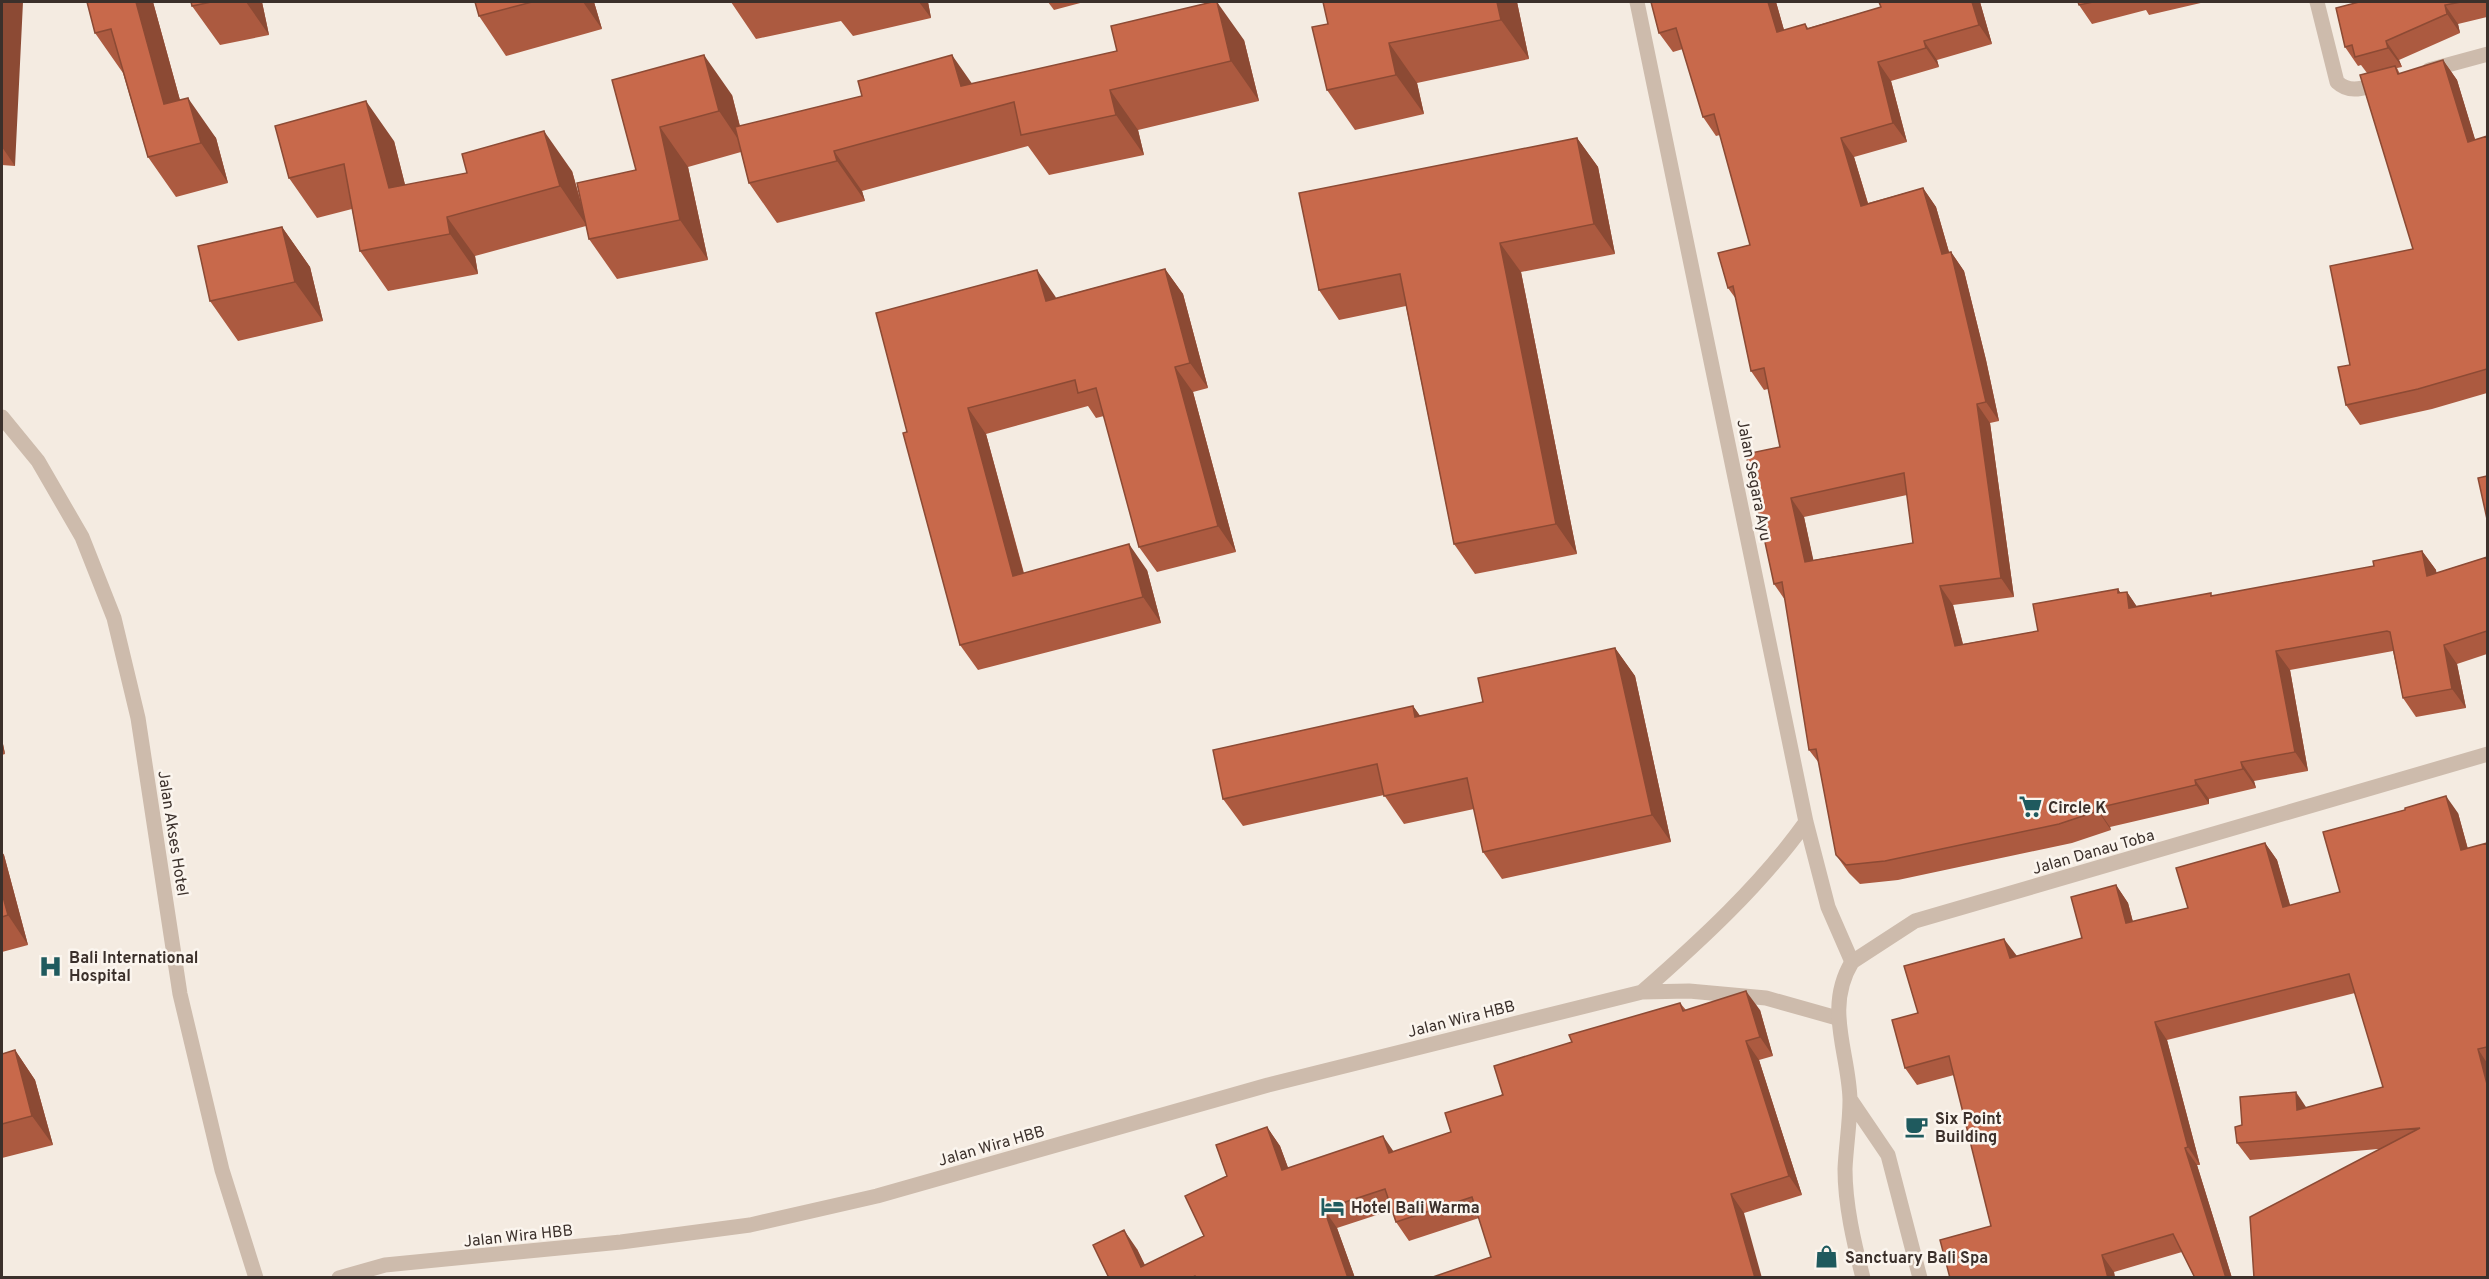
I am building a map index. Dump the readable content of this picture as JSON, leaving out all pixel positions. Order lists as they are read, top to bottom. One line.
{"streets":{"street":["Jalan Segara Ayu","Jalan Akses Hotel","Jalan Danau Toba","Jalan Wira HBB"]},"crossings":[["Jalan Segara Ayu","Jalan Danau Toba"],["Jalan Segara Ayu","Jalan Wira HBB"]],"places":{"supermarket":["Circle K"],"hospital":["Bali International Hospital"],"cafe":["Six Point Building"],"hotel":["Hotel Bali Warma"],"shop":["Sanctuary Bali Spa"]}}
